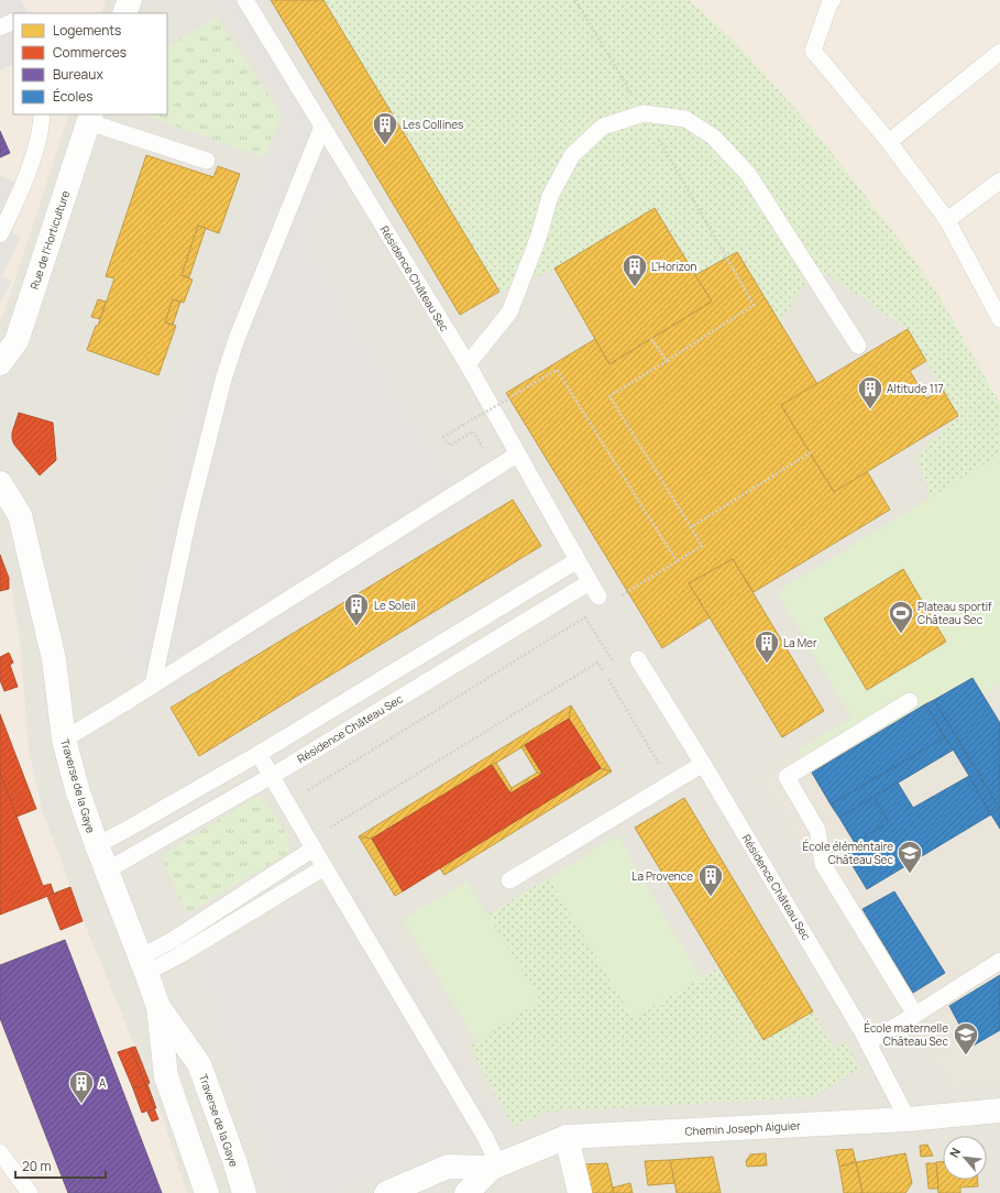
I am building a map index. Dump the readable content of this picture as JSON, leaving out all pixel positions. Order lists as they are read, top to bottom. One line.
{"streets":{"street":["Rue de l'Horticulture","Traverse de la Gaye","Chemin Joseph Aiguier"],"lane":["Résidence Château Sec"]},"crossings":[["Résidence Château Sec","Traverse de la Gaye"],["Résidence Château Sec","Chemin Joseph Aiguier"]],"places":{"building":["Les Collines","L'Horizon","Altitude 117","Le Soleil","La Mer","La Provence","A"],"sports":["Plateau sportif Château Sec"],"school or university":["École éléméntaire Château Sec","École maternelle Château Sec"]},"legend":["Logements","Commerces","Bureaux","Écoles"],"scale_bar":"20 m","north":"top left"}
